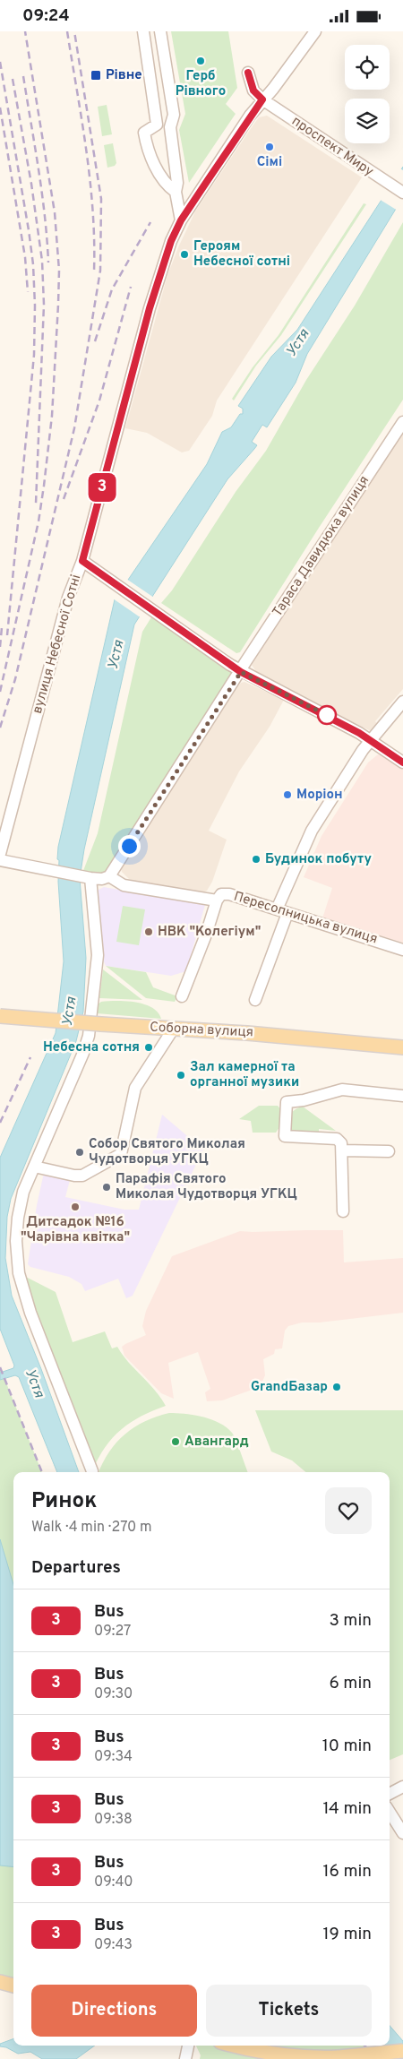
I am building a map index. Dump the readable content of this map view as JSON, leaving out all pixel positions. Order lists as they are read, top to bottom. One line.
{"streets":{"main road":["Соборна вулиця"],"street":["проспект Миру","Тараса Давидюка вулиця","вулиця Небесної Сотні","Пересопницька вулиця"]},"crossings":[["проспект Миру","вулиця Небесної Сотні"],["Тараса Давидюка вулиця","Пересопницька вулиця"]],"water":["Устя"],"places":{"other":["Герб Рівного","Сімі","Героям Небесної сотні","Моріон","Будинок побуту","НВК \"Колегіум\"","Небесна сотня","Зал камерної та органної музики","Собор Святого Миколая Чудотворця УГКЦ","Парафія Святого Миколая Чудотворця УГКЦ","Дитсадок №16 \"Чарівна квітка\"","GrandБазар","Авангард"],"transit":["Рівне"]},"lines":["bus line 3"],"page":{"status":"09:24","on_map":"3","heading":[["Ринок","Walk · 4 min · 270 m"],"Departures"],"list":[{"mark":"3","name":"Bus","note":"09:27","value":"3 min"},{"mark":"3","name":"Bus","note":"09:30","value":"6 min"},{"mark":"3","name":"Bus","note":"09:34","value":"10 min"},{"mark":"3","name":"Bus","note":"09:38","value":"14 min"},{"mark":"3","name":"Bus","note":"09:40","value":"16 min"},{"mark":"3","name":"Bus","note":"09:43","value":"19 min"}],"buttons":["Directions","Tickets"]}}
